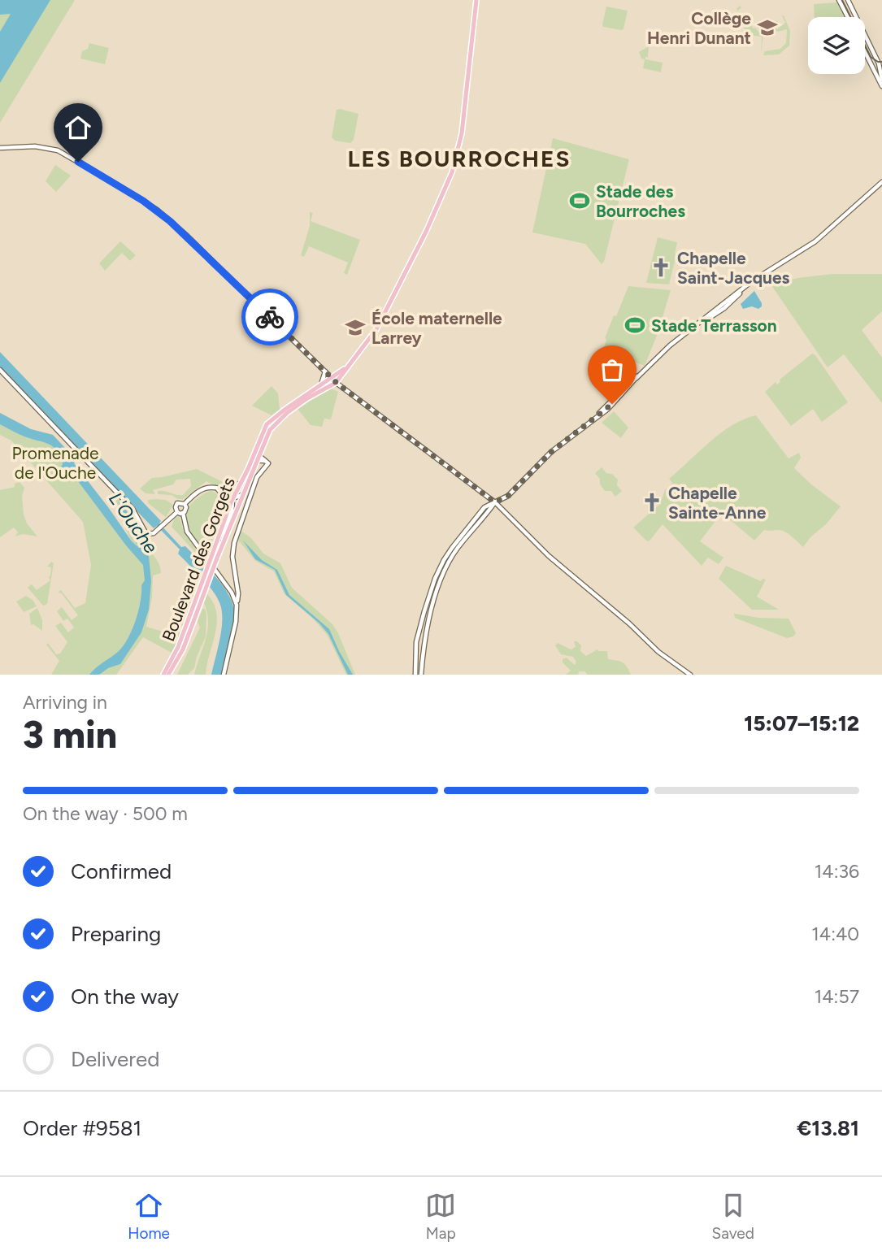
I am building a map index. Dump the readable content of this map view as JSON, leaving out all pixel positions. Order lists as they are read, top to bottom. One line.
{"streets":{"main road":["Boulevard des Gorgets"]},"districts":["LES BOURROCHES"],"water":["L'Ouche"],"parks":["Promenade de l'Ouche"],"places":{"school or university":["Collège Henri Dunant","École maternelle Larrey"],"sports":["Stade des Bourroches","Stade Terrasson"],"church":["Chapelle Saint-Jacques","Chapelle Sainte-Anne"]},"page":{"heading":["3 min","Arriving in","15:07–15:12"],"panel":["Order #9581","€13.81"],"bar":"On the way · 500 m","list":[["Confirmed","14:36"],["Preparing","14:40"],["On the way","14:57"],"Delivered"],"tabs":["Home","Map","Saved"]}}
